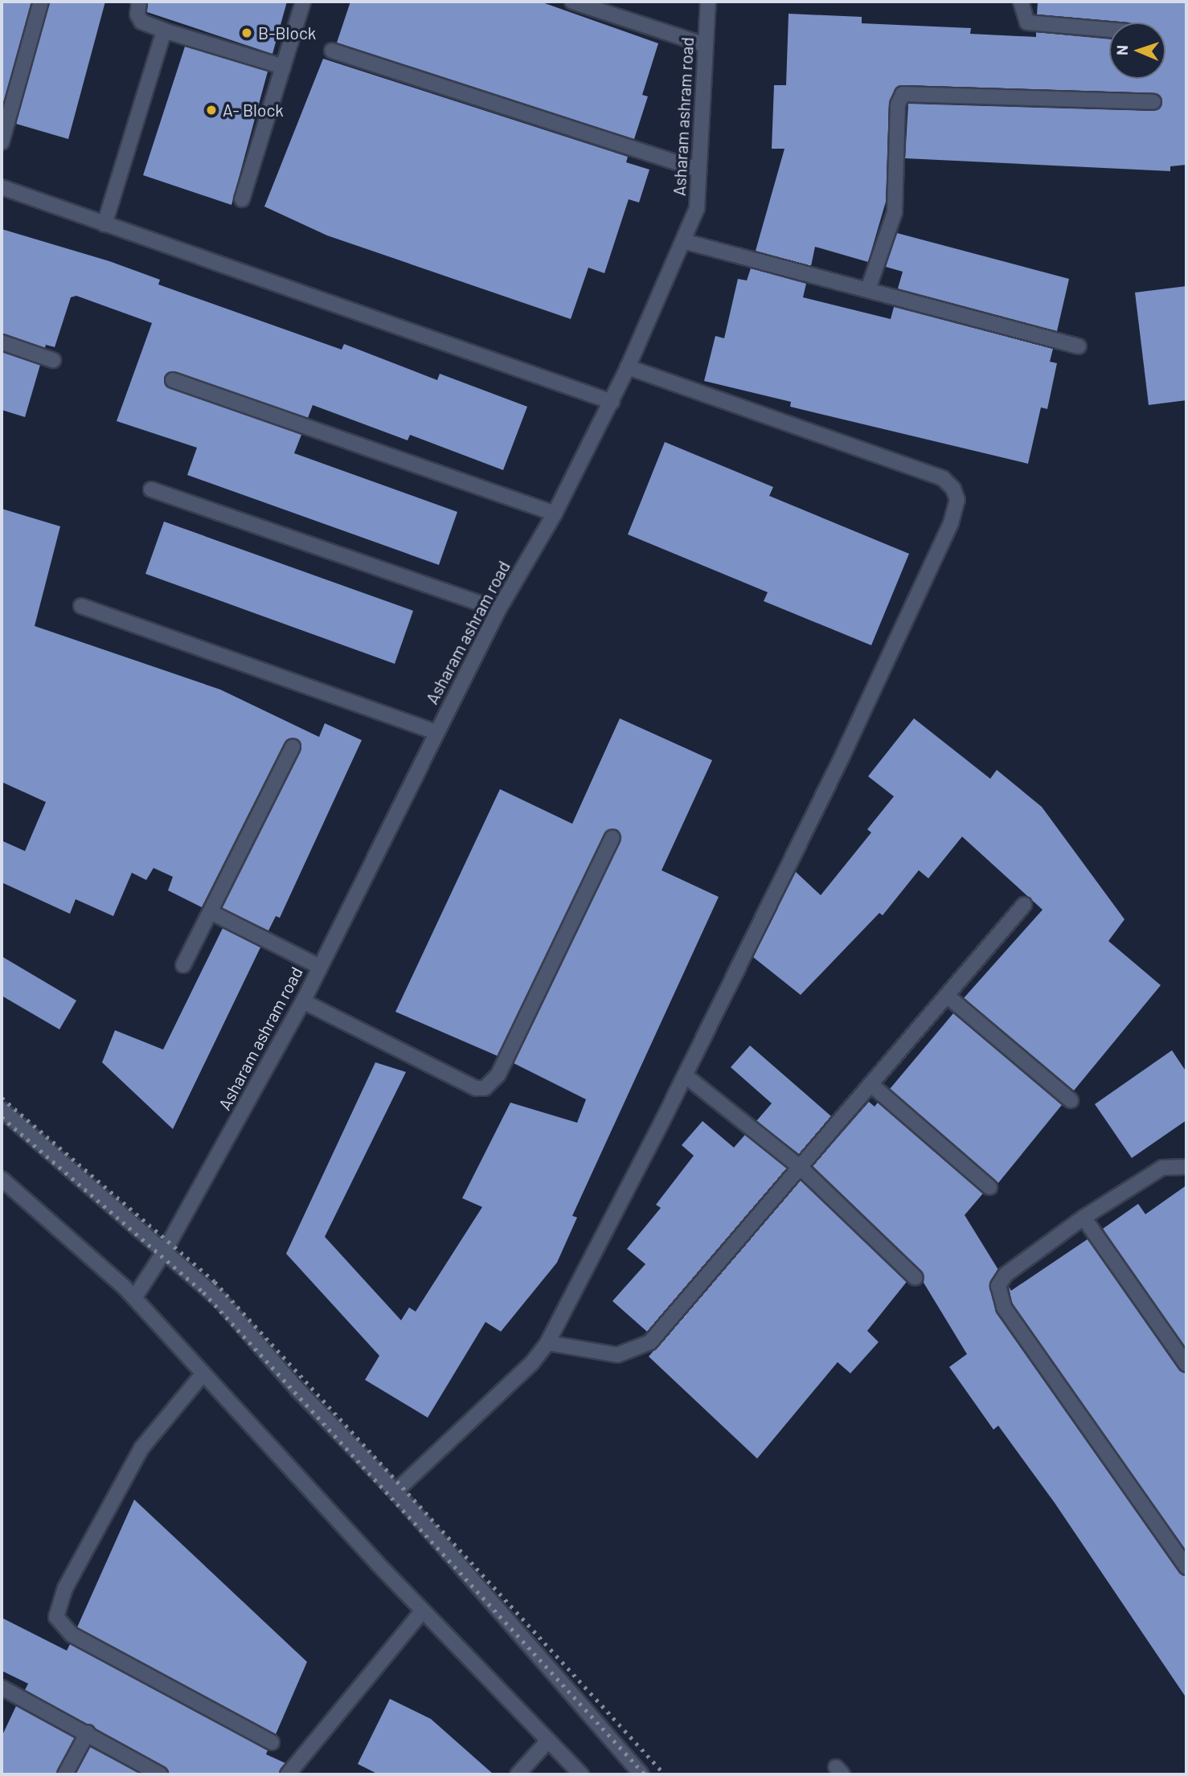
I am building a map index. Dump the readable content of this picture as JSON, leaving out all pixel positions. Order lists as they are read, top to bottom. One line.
{"streets":{"street":["Asharam ashram road"]},"places":["B-Block","A- Block"],"north":"left"}
